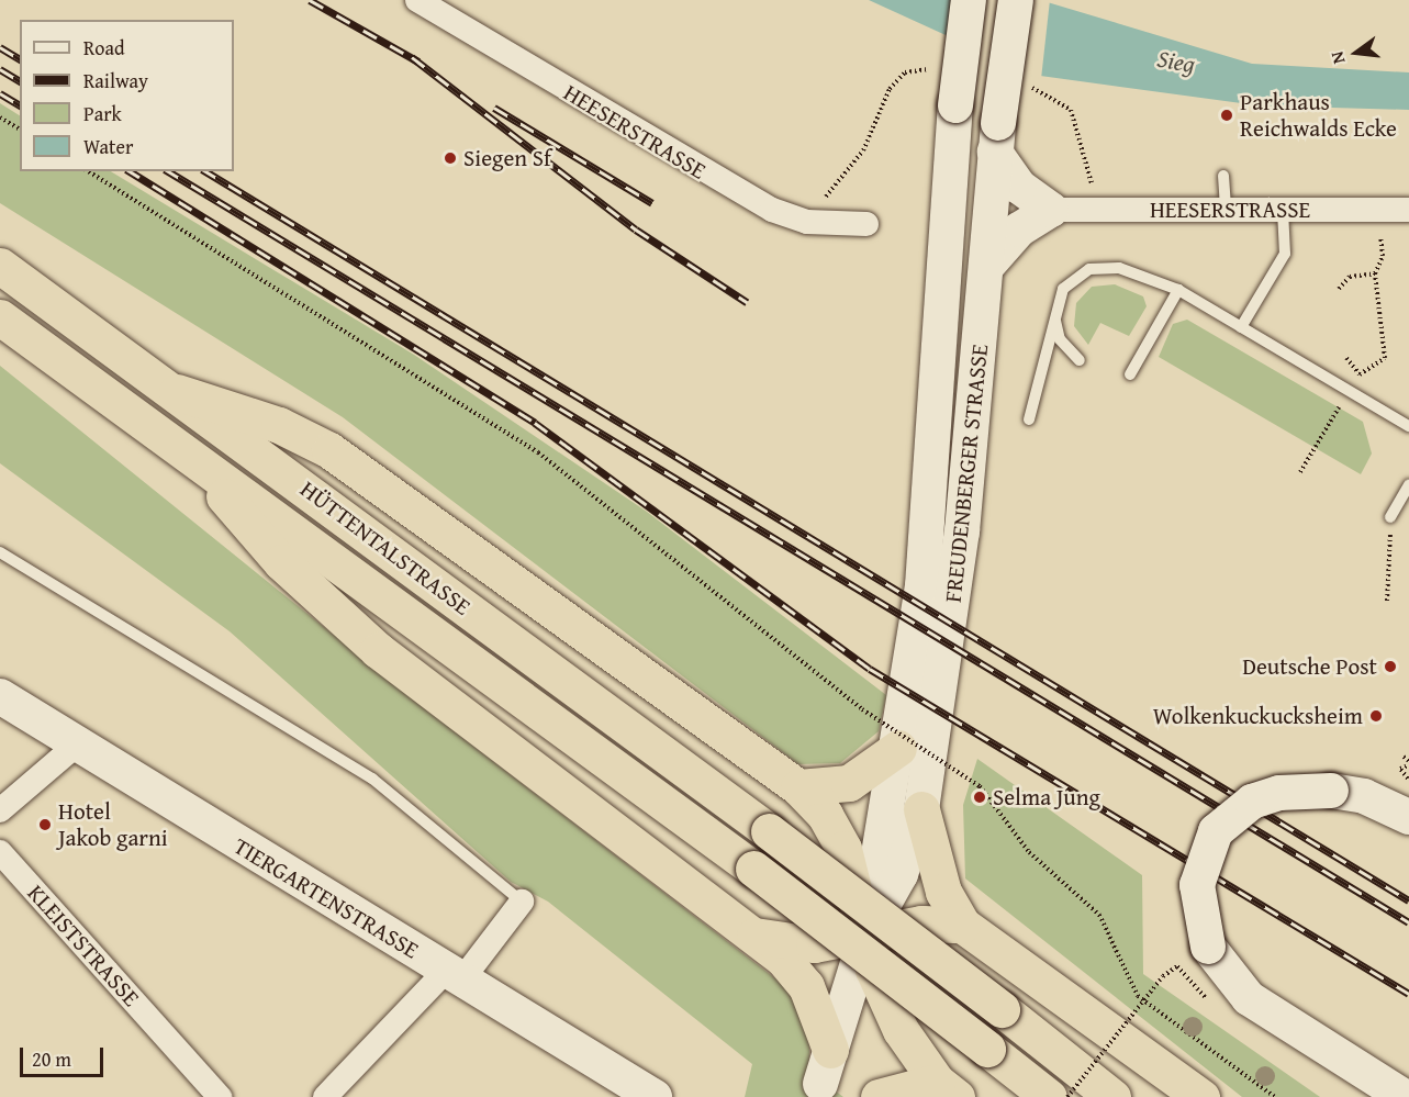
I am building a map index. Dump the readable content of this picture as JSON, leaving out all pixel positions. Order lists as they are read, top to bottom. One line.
{"streets":{"highway":["HÜTTENTALSTRASSE"],"main road":["FREUDENBERGER STRASSE","TIERGARTENSTRASSE"],"street":["HEESERSTRASSE","KLEISTSTRASSE"]},"water":["Sieg"],"places":["Parkhaus Reichwalds Ecke","Siegen Sf","Deutsche Post","Wolkenkuckucksheim","Selma Jung","Hotel Jakob garni"],"legend":["Road","Railway","Park","Water"],"scale_bar":"20 m","north":"left"}
